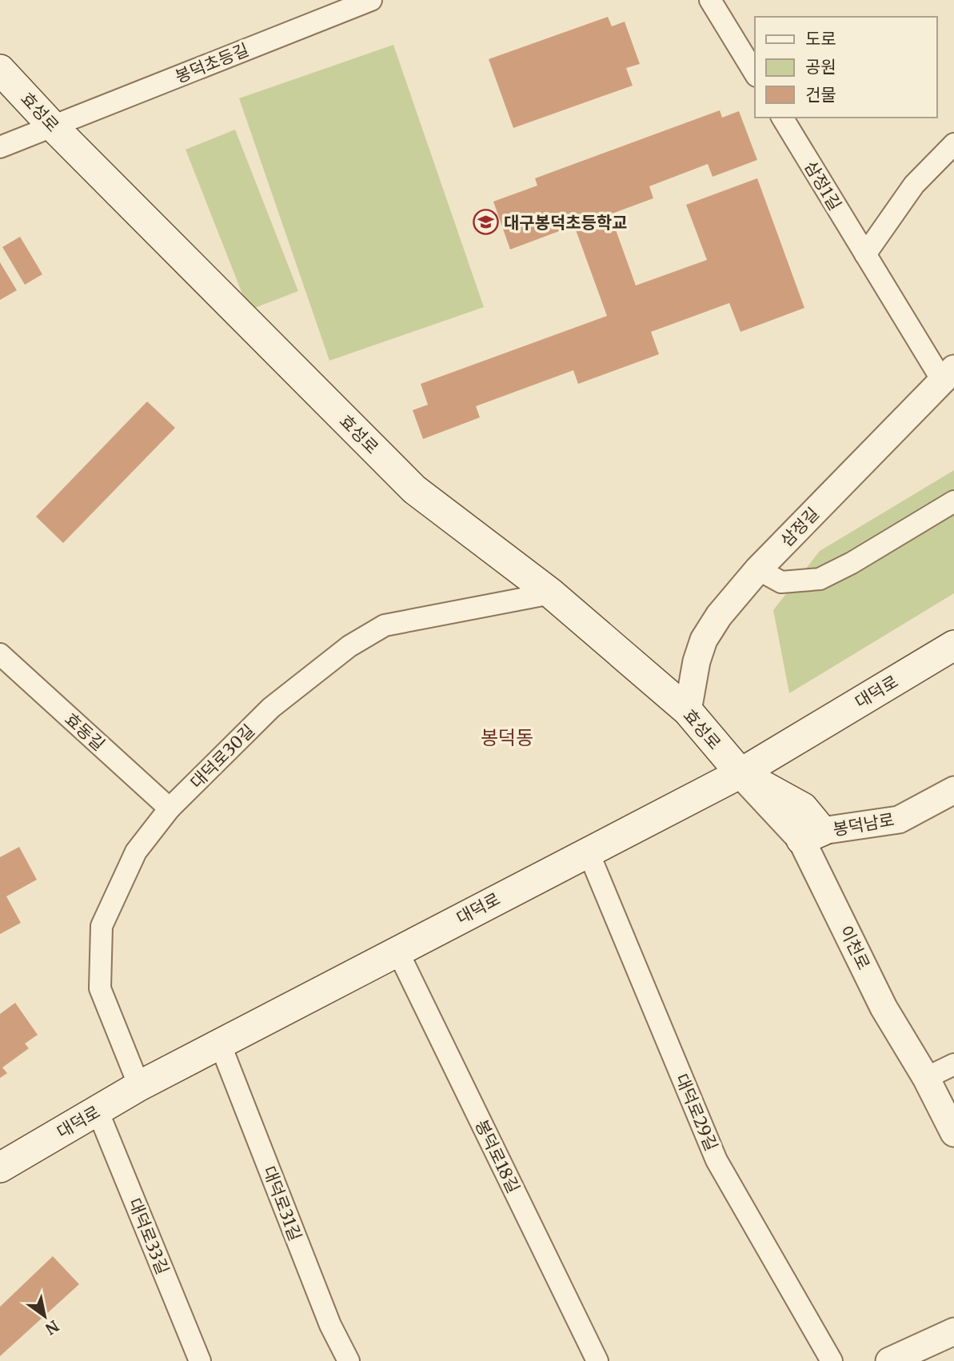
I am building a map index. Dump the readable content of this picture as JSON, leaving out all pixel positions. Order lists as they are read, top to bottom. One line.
{"streets":{"main road":["효성로","대덕로"],"street":["봉덕초등길","삼정1길","삼정길","효동길","대덕로30길","봉덕남로","이천로","대덕로29길","봉덕로18길","대덕로31길","대덕로33길"]},"crossings":[["봉덕초등길","효성로"],["효성로","삼정길"],["효성로","대덕로"],["효성로","대덕로30길"],["삼정1길","삼정길"],["대덕로","대덕로30길"],["대덕로","대덕로29길"],["대덕로","봉덕로18길"],["대덕로","대덕로31길"],["대덕로","대덕로33길"],["효동길","대덕로30길"],["봉덕남로","이천로"]],"districts":["봉덕동"],"places":{"school or university":["대구봉덕초등학교"]},"legend":["도로","공원","건물"],"north":"bottom right"}
